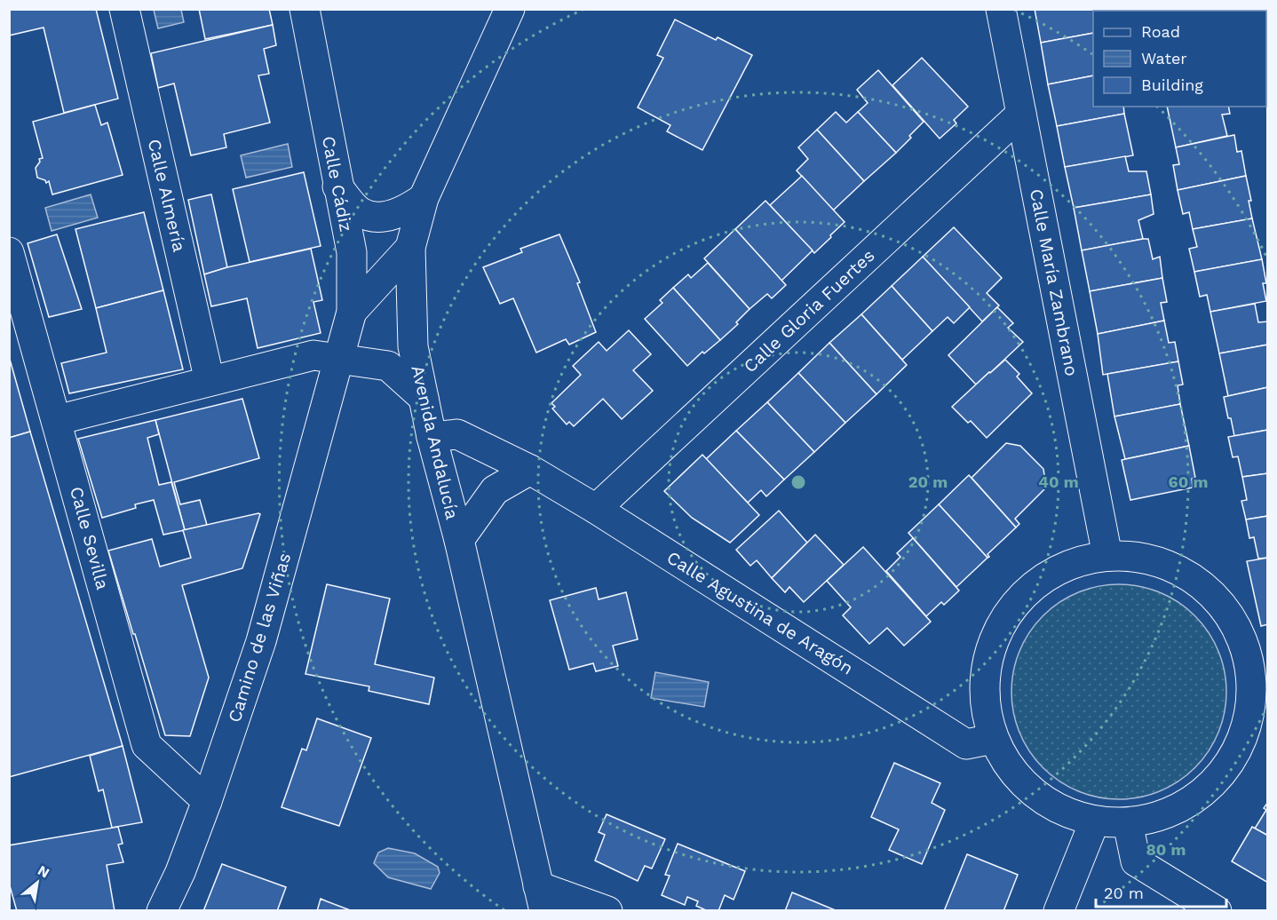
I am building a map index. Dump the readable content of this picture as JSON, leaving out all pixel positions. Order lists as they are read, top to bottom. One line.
{"streets":{"street":["Calle Cádiz","Calle Almería","Calle María Zambrano","Calle Gloria Fuertes","Avenida Andalucía","Calle Sevilla","Calle Agustina de Aragón","Camino de las Viñas"]},"crossings":[["Calle Cádiz","Camino de las Viñas"],["Calle María Zambrano","Calle Gloria Fuertes"],["Calle Gloria Fuertes","Calle Agustina de Aragón"],["Avenida Andalucía","Calle Agustina de Aragón"],["Calle Sevilla","Camino de las Viñas"]],"legend":["Road","Water","Building"],"scale_bar":"20 m","north":"top right","rings":["20 m","40 m","60 m","80 m"]}
